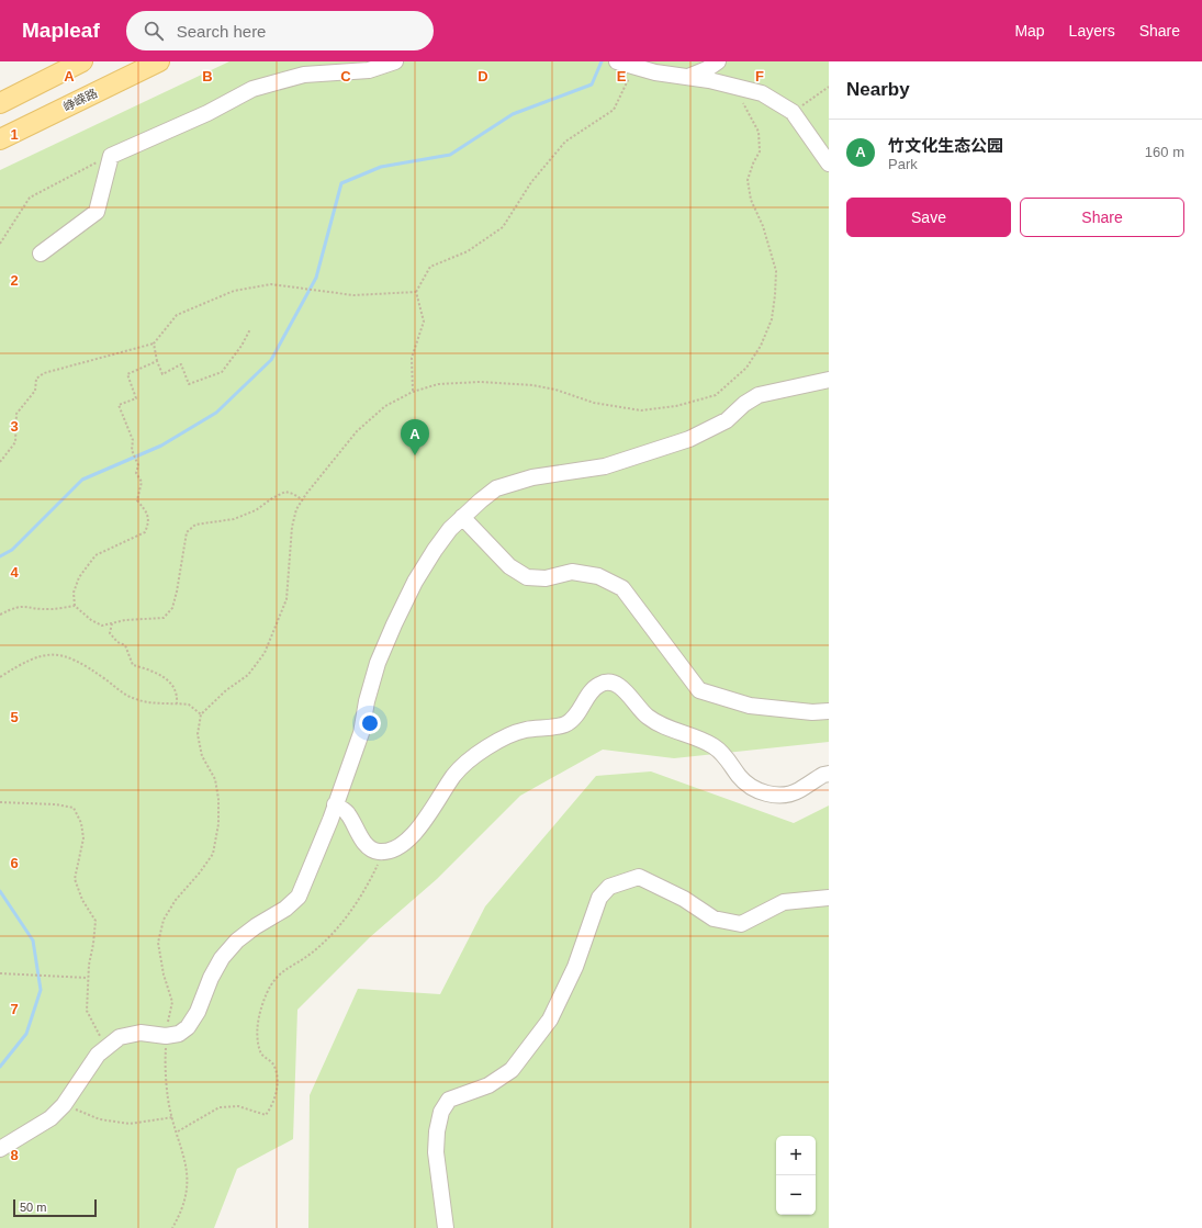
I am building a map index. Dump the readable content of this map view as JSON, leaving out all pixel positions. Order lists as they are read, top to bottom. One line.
{"streets":{"main road":["峥嵘路"]},"scale_bar":"50 m","page":{"header":"Mapleaf","search":"Search here","nav":["Map","Layers","Share"],"heading":"Nearby","list":[{"mark":"A","name":"竹文化生态公园","note":"Park","value":"160 m"}],"buttons":["Save","Share"],"pins":"A","map_buttons":["+","−"],"scale":"50 m"},"grid":{"columns":["A","B","C","D","E","F"],"rows":["1","2","3","4","5","6","7","8"]}}
